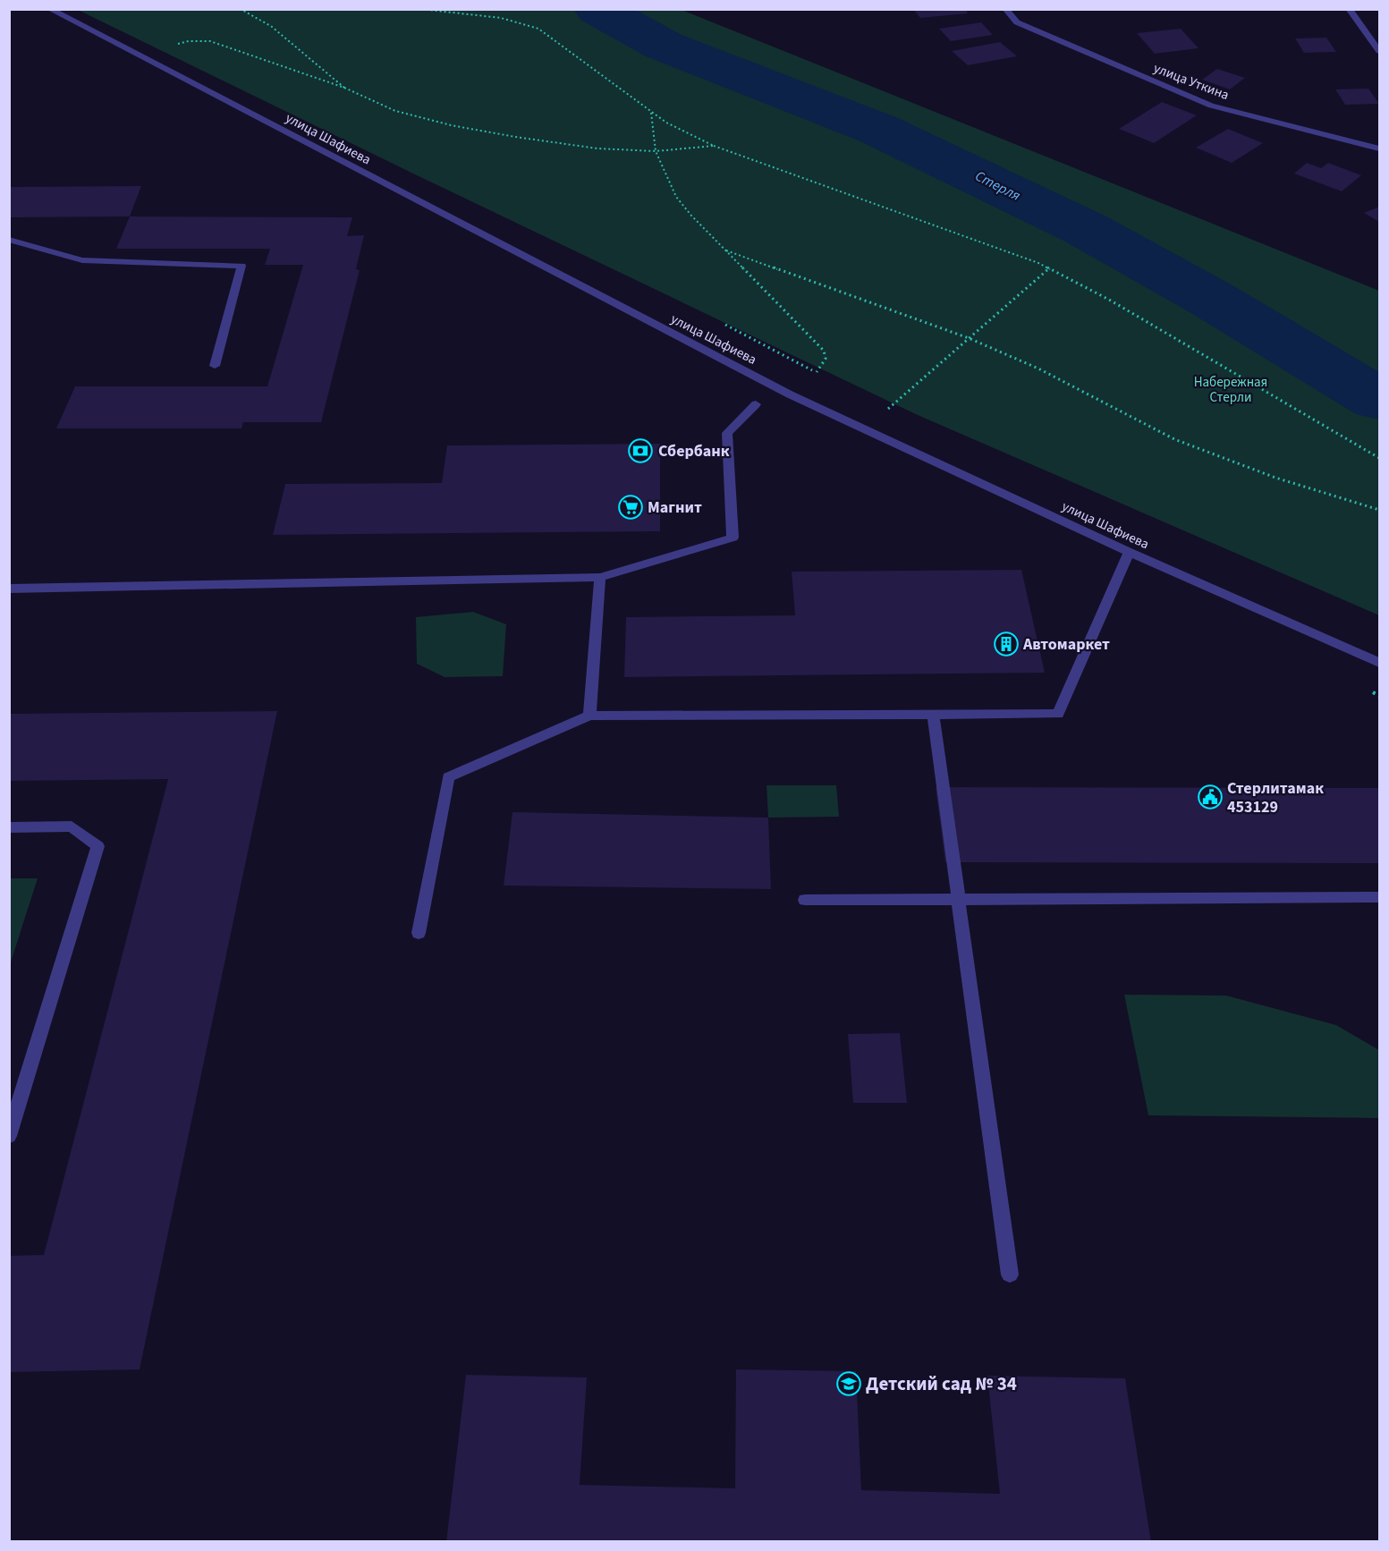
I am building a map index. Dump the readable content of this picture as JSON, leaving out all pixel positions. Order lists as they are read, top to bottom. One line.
{"streets":{"street":["улица Уткина","улица Шафиева"]},"water":["Стерля"],"parks":["Набережная Стерли"],"places":{"bank":["Сбербанк"],"supermarket":["Магнит"],"building":["Автомаркет"],"public building":["Стерлитамак 453129"],"school or university":["Детский сад № 34"]}}
